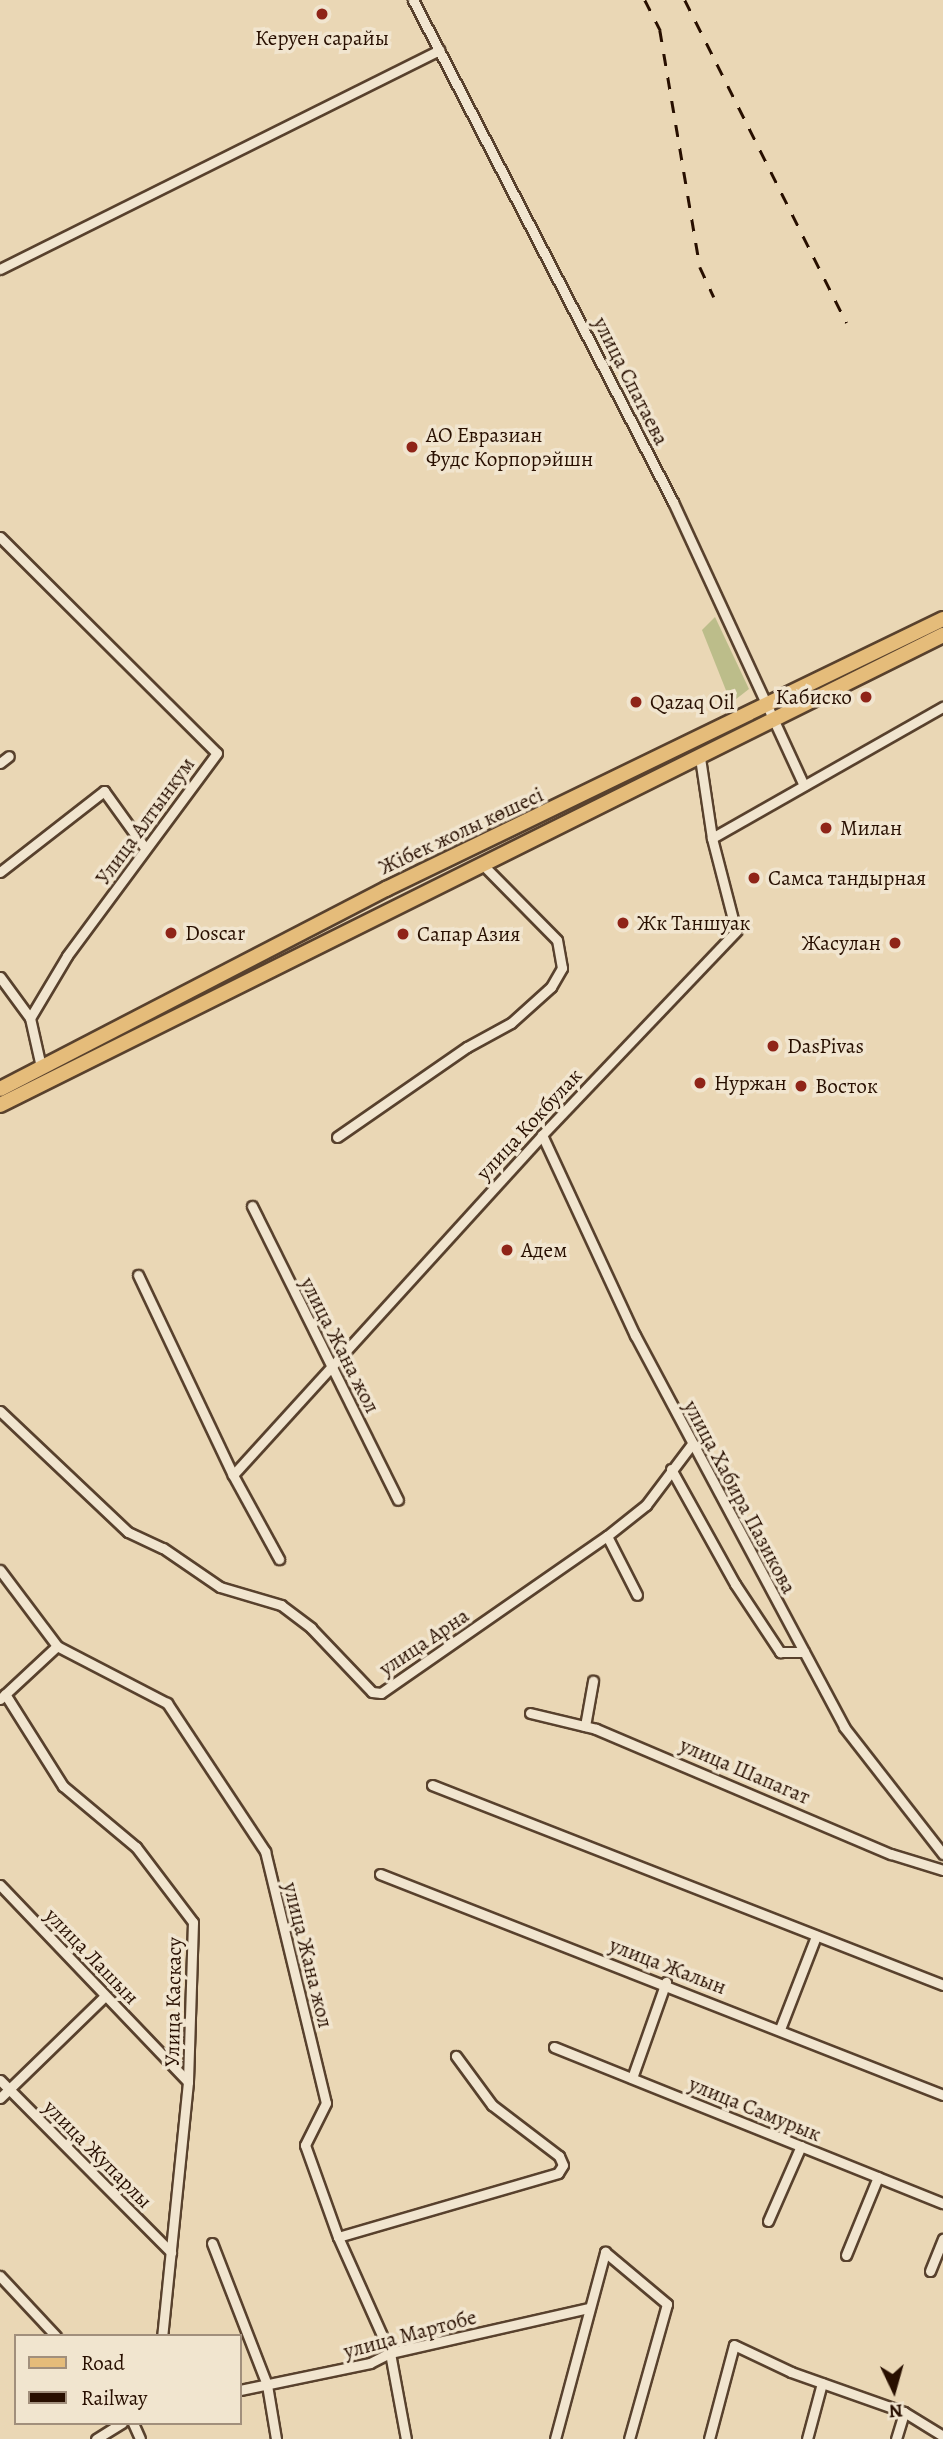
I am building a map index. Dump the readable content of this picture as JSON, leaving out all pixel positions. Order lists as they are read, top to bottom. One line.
{"streets":{"main road":["Жібек жолы көшесі"],"street":["улица Спатаева","Улица Алтынкум","улица Кокбулак","улица Жана жол","улица Хабира Пазикова","улица Арна","улица Шапагат","улица Лашын","улица Жалын","Улица Каскасу","улица Самурык","улица Жупарлы","улица Мартобе"]},"crossings":[["улица Спатаева","Жібек жолы көшесі"],["Жібек жолы көшесі","улица Кокбулак"],["улица Кокбулак","улица Жана жол"],["улица Кокбулак","улица Хабира Пазикова"],["улица Жана жол","улица Мартобе"],["улица Хабира Пазикова","улица Арна"],["улица Лашын","Улица Каскасу"],["Улица Каскасу","улица Жупарлы"]],"places":["Керуен сарайы","АО Евразиан Фудс Корпорэйшн","Кабиско","Qazaq Oil","Милан","Самса тандырная","Жк Таншуак","Doscar","Сапар Азия","Жасулан","DasPivas","Нуржан","Восток","Адем"],"legend":["Road","Railway"],"north":"bottom"}
